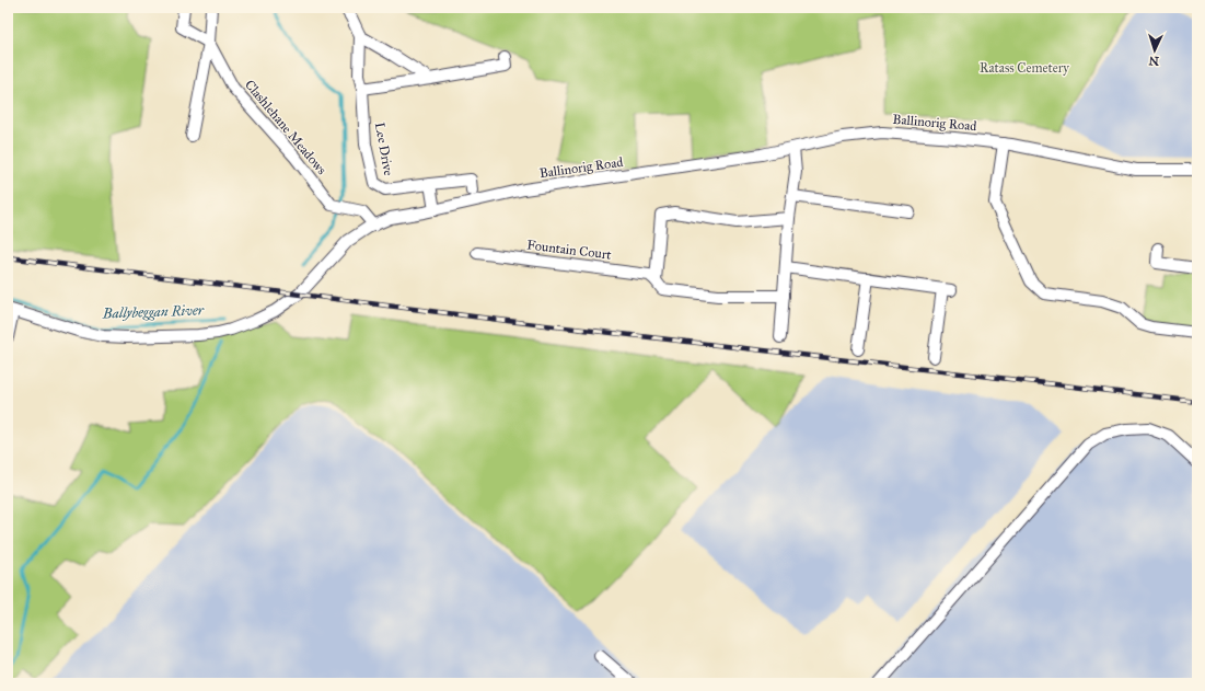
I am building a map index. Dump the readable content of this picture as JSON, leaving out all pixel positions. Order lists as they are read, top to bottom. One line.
{"streets":{"street":["Ballinorig Road","Clashlehane Meadows","Lee Drive","Fountain Court"]},"crossings":[["Ballinorig Road","Clashlehane Meadows"]],"water":["Ballybeggan River"],"parks":["Ratass Cemetery"],"north":"bottom"}
